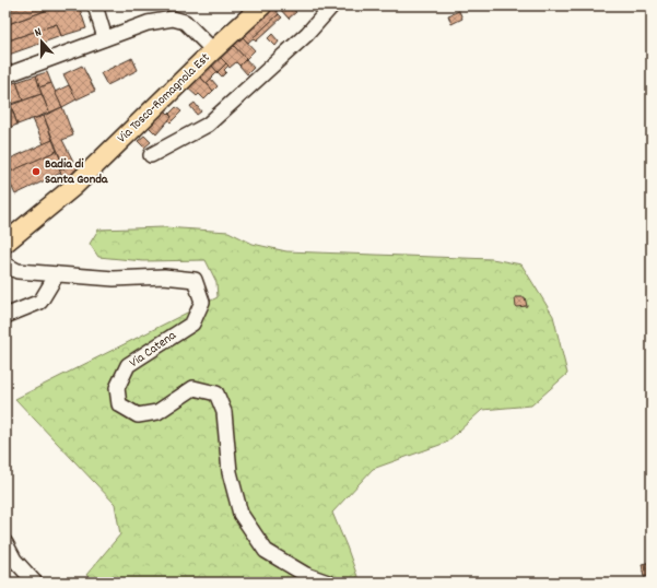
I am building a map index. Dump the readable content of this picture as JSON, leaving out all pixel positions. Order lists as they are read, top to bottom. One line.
{"streets":{"main road":["Via Tosco-Romagnola Est"],"street":["Via Catena"]},"places":["Badia di Santa Gonda"],"north":"top"}
